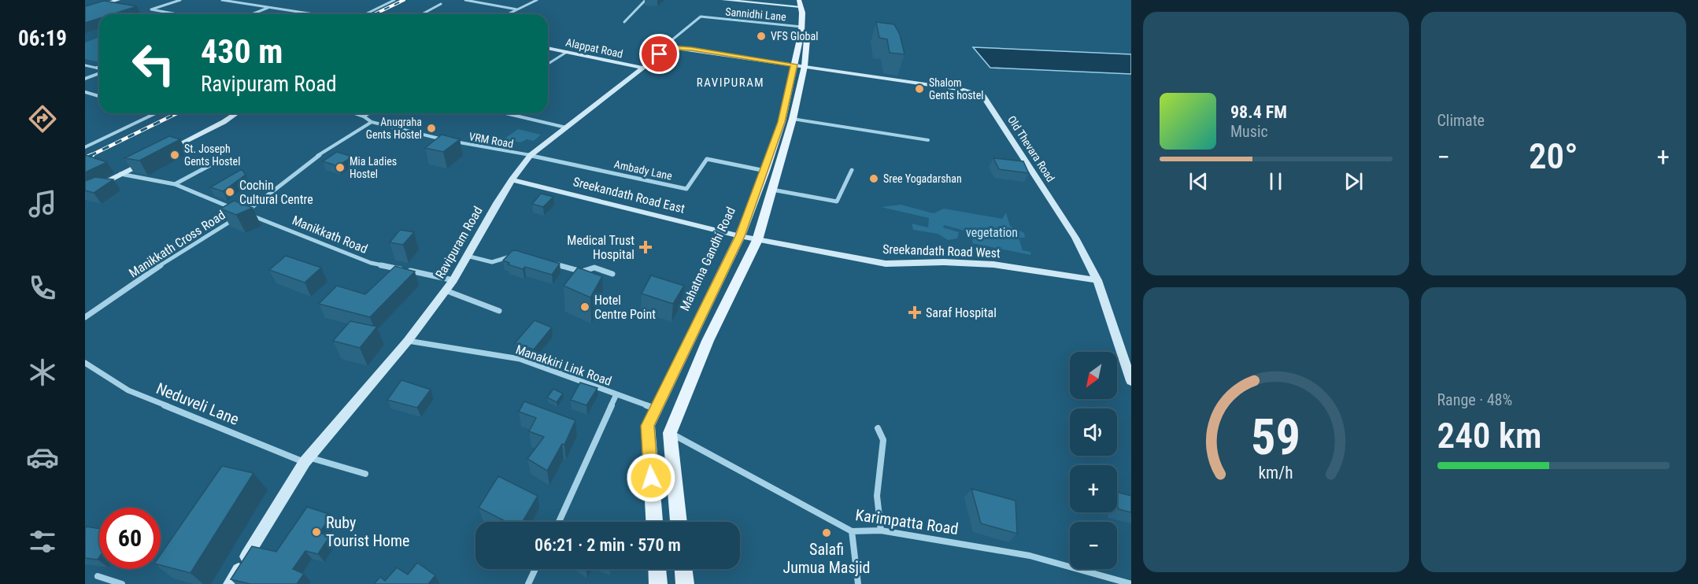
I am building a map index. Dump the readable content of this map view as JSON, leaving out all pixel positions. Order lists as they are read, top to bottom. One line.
{"streets":{"main road":["Mahatma Gandhi Road"],"street":["Sannidhi Lane","Alappat Road","VRM Road","Old Thevara Road","Ambady Lane","Sreekandath Road East","Manikkath Road","Ravipuram Road","Manikkath Cross Road","Sreekandath Road West","Manakkiri Link Road","Neduveli Lane","Karimpatta Road"]},"crossings":[["Sannidhi Lane","Ravipuram Road"],["Sannidhi Lane","Mahatma Gandhi Road"],["Alappat Road","Ravipuram Road"],["VRM Road","Ambady Lane"],["VRM Road","Ravipuram Road"],["VRM Road","Manikkath Cross Road"],["Old Thevara Road","Sreekandath Road West"],["Old Thevara Road","Mahatma Gandhi Road"],["Ambady Lane","Ravipuram Road"],["Ambady Lane","Mahatma Gandhi Road"],["Sreekandath Road East","Ravipuram Road"],["Sreekandath Road East","Sreekandath Road West"],["Sreekandath Road East","Mahatma Gandhi Road"],["Manikkath Road","Ravipuram Road"],["Manikkath Road","Manikkath Cross Road"],["Ravipuram Road","Manakkiri Link Road"],["Ravipuram Road","Neduveli Lane"],["Mahatma Gandhi Road","Manakkiri Link Road"]],"districts":["RAVIPURAM"],"parks":["vegetation"],"places":{"other":["VFS Global","Shalom Gents hostel","Anugraha Gents Hostel","St. Joseph Gents Hostel","Mia Ladies Hostel","Sree Yogadarshan","Cochin Cultural Centre","Hotel Centre Point","Ruby Tourist Home","Salafi Jumua Masjid"],"health":["Medical Trust Hospital","Saraf Hospital"]},"north":"bottom left","page":{"tabs":"06:19","tile":["Climate",["Range · 48%","240 km"]],"turn":["430 m","Ravipuram Road"],"song":["98.4 FM","Music"],"heat":["−","20°","+"],"map_buttons":["+","−"],"limit":"60","trip":"06:21 · 2 min · 570 m","gauge":["59","km/h"]}}
